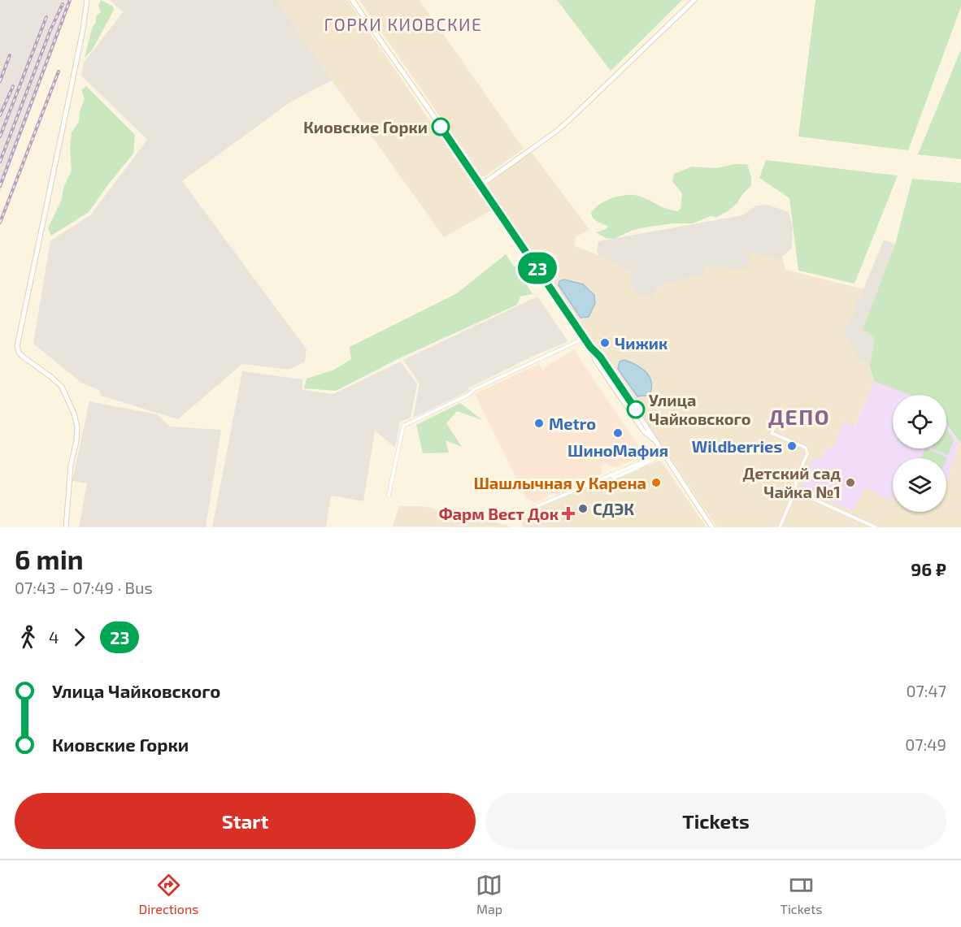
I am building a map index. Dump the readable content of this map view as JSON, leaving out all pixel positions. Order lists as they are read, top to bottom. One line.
{"districts":["ГОРКИ КИОВСКИЕ","ДЕПО"],"places":{"other":["Киовские Горки","Чижик","Улица Чайковского","Metro","ШиноМафия","Wildberries","Шашлычная у Карена","Детский сад Чайка №1","СДЭК"],"health":["Фарм Вест Док"]},"lines":["bus line 23"],"page":{"on_map":"23","heading":["6 min","07:43 – 07:49 · Bus","96 ₽"],"legs":["4","23"],"list":[{"name":"Улица Чайковского","value":"07:47"},{"name":"Киовские Горки","value":"07:49"}],"buttons":["Start","Tickets"],"tabs":["Directions","Map","Tickets"]}}
